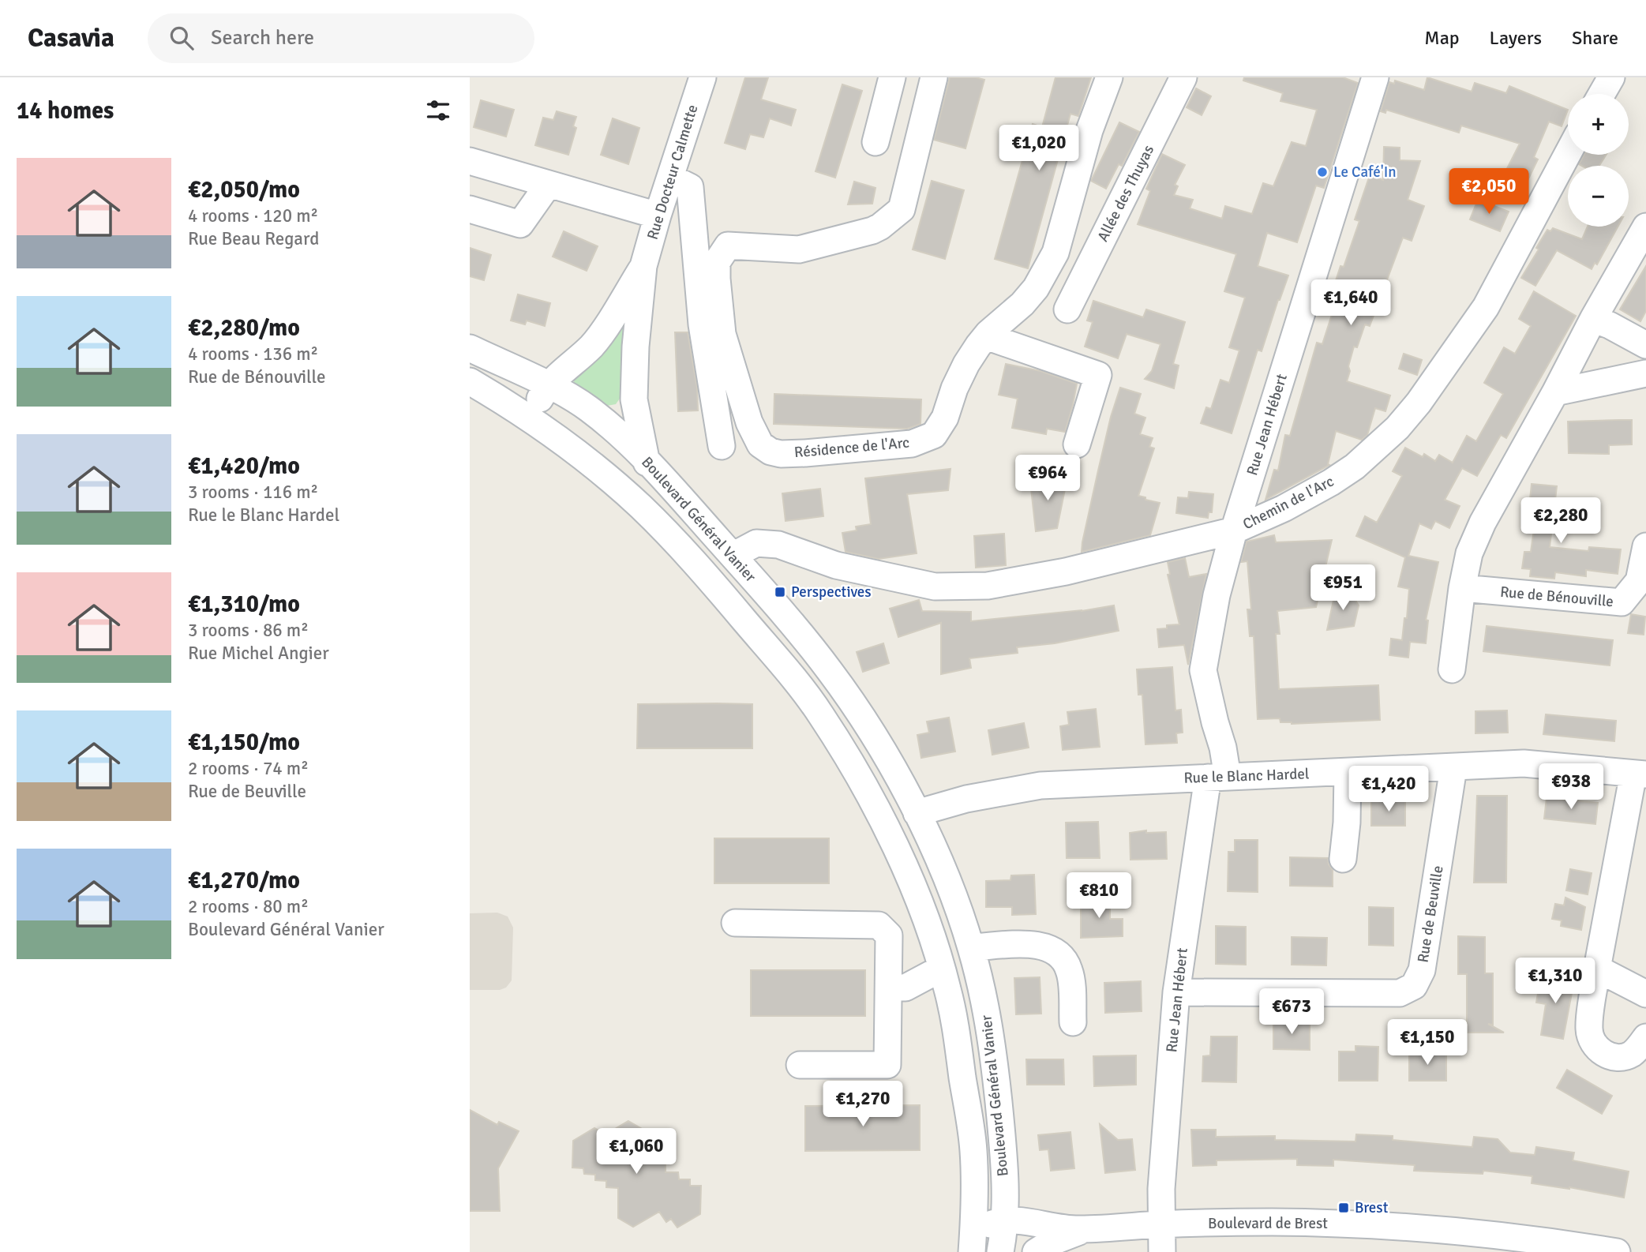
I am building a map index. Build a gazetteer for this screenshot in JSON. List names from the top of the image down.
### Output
{
  "streets": {
    "street": [
      "Rue Docteur Calmette",
      "Allée des Thuyas",
      "Rue Jean Hébert",
      "Résidence de l'Arc",
      "Chemin de l'Arc",
      "Boulevard Général Vanier",
      "Rue de Bénouville",
      "Rue le Blanc Hardel",
      "Rue de Beuville",
      "Boulevard de Brest"
    ]
  },
  "crossings": [
    ["Rue Docteur Calmette", "Boulevard Général Vanier"],
    ["Rue Jean Hébert", "Chemin de l'Arc"],
    ["Rue Jean Hébert", "Rue le Blanc Hardel"],
    ["Rue Jean Hébert", "Rue de Beuville"],
    ["Rue Jean Hébert", "Boulevard de Brest"],
    ["Chemin de l'Arc", "Boulevard Général Vanier"],
    ["Boulevard Général Vanier", "Rue le Blanc Hardel"],
    ["Rue le Blanc Hardel", "Rue de Beuville"]
  ],
  "places": {
    "other": ["Le Café'In"],
    "transit": ["Perspectives", "Brest"]
  },
  "page": {
    "header": "Casavia",
    "search": "Search here",
    "nav": ["Map", "Layers", "Share"],
    "heading": "14 homes",
    "map_buttons": ["+", "−"],
    "price": [
      "€1,020",
      "€2,050",
      "€1,640",
      "€964",
      "€2,280",
      "€951",
      "€938",
      "€1,420",
      "€810",
      "€1,310",
      "€673",
      "€1,150",
      "€1,270",
      "€1,060"
    ],
    "list": [
      {
        "name": "€2,050/mo",
        "note": "4 rooms · 120 m² · Rue Beau Regard"
      },
      {
        "name": "€2,280/mo",
        "note": "4 rooms · 136 m² · Rue de Bénouville"
      },
      {
        "name": "€1,420/mo",
        "note": "3 rooms · 116 m² · Rue le Blanc Hardel"
      },
      {
        "name": "€1,310/mo",
        "note": "3 rooms · 86 m² · Rue Michel Angier"
      },
      {
        "name": "€1,150/mo",
        "note": "2 rooms · 74 m² · Rue de Beuville"
      },
      {
        "name": "€1,270/mo",
        "note": "2 rooms · 80 m² · Boulevard Général Vanier"
      }
    ]
  }
}
